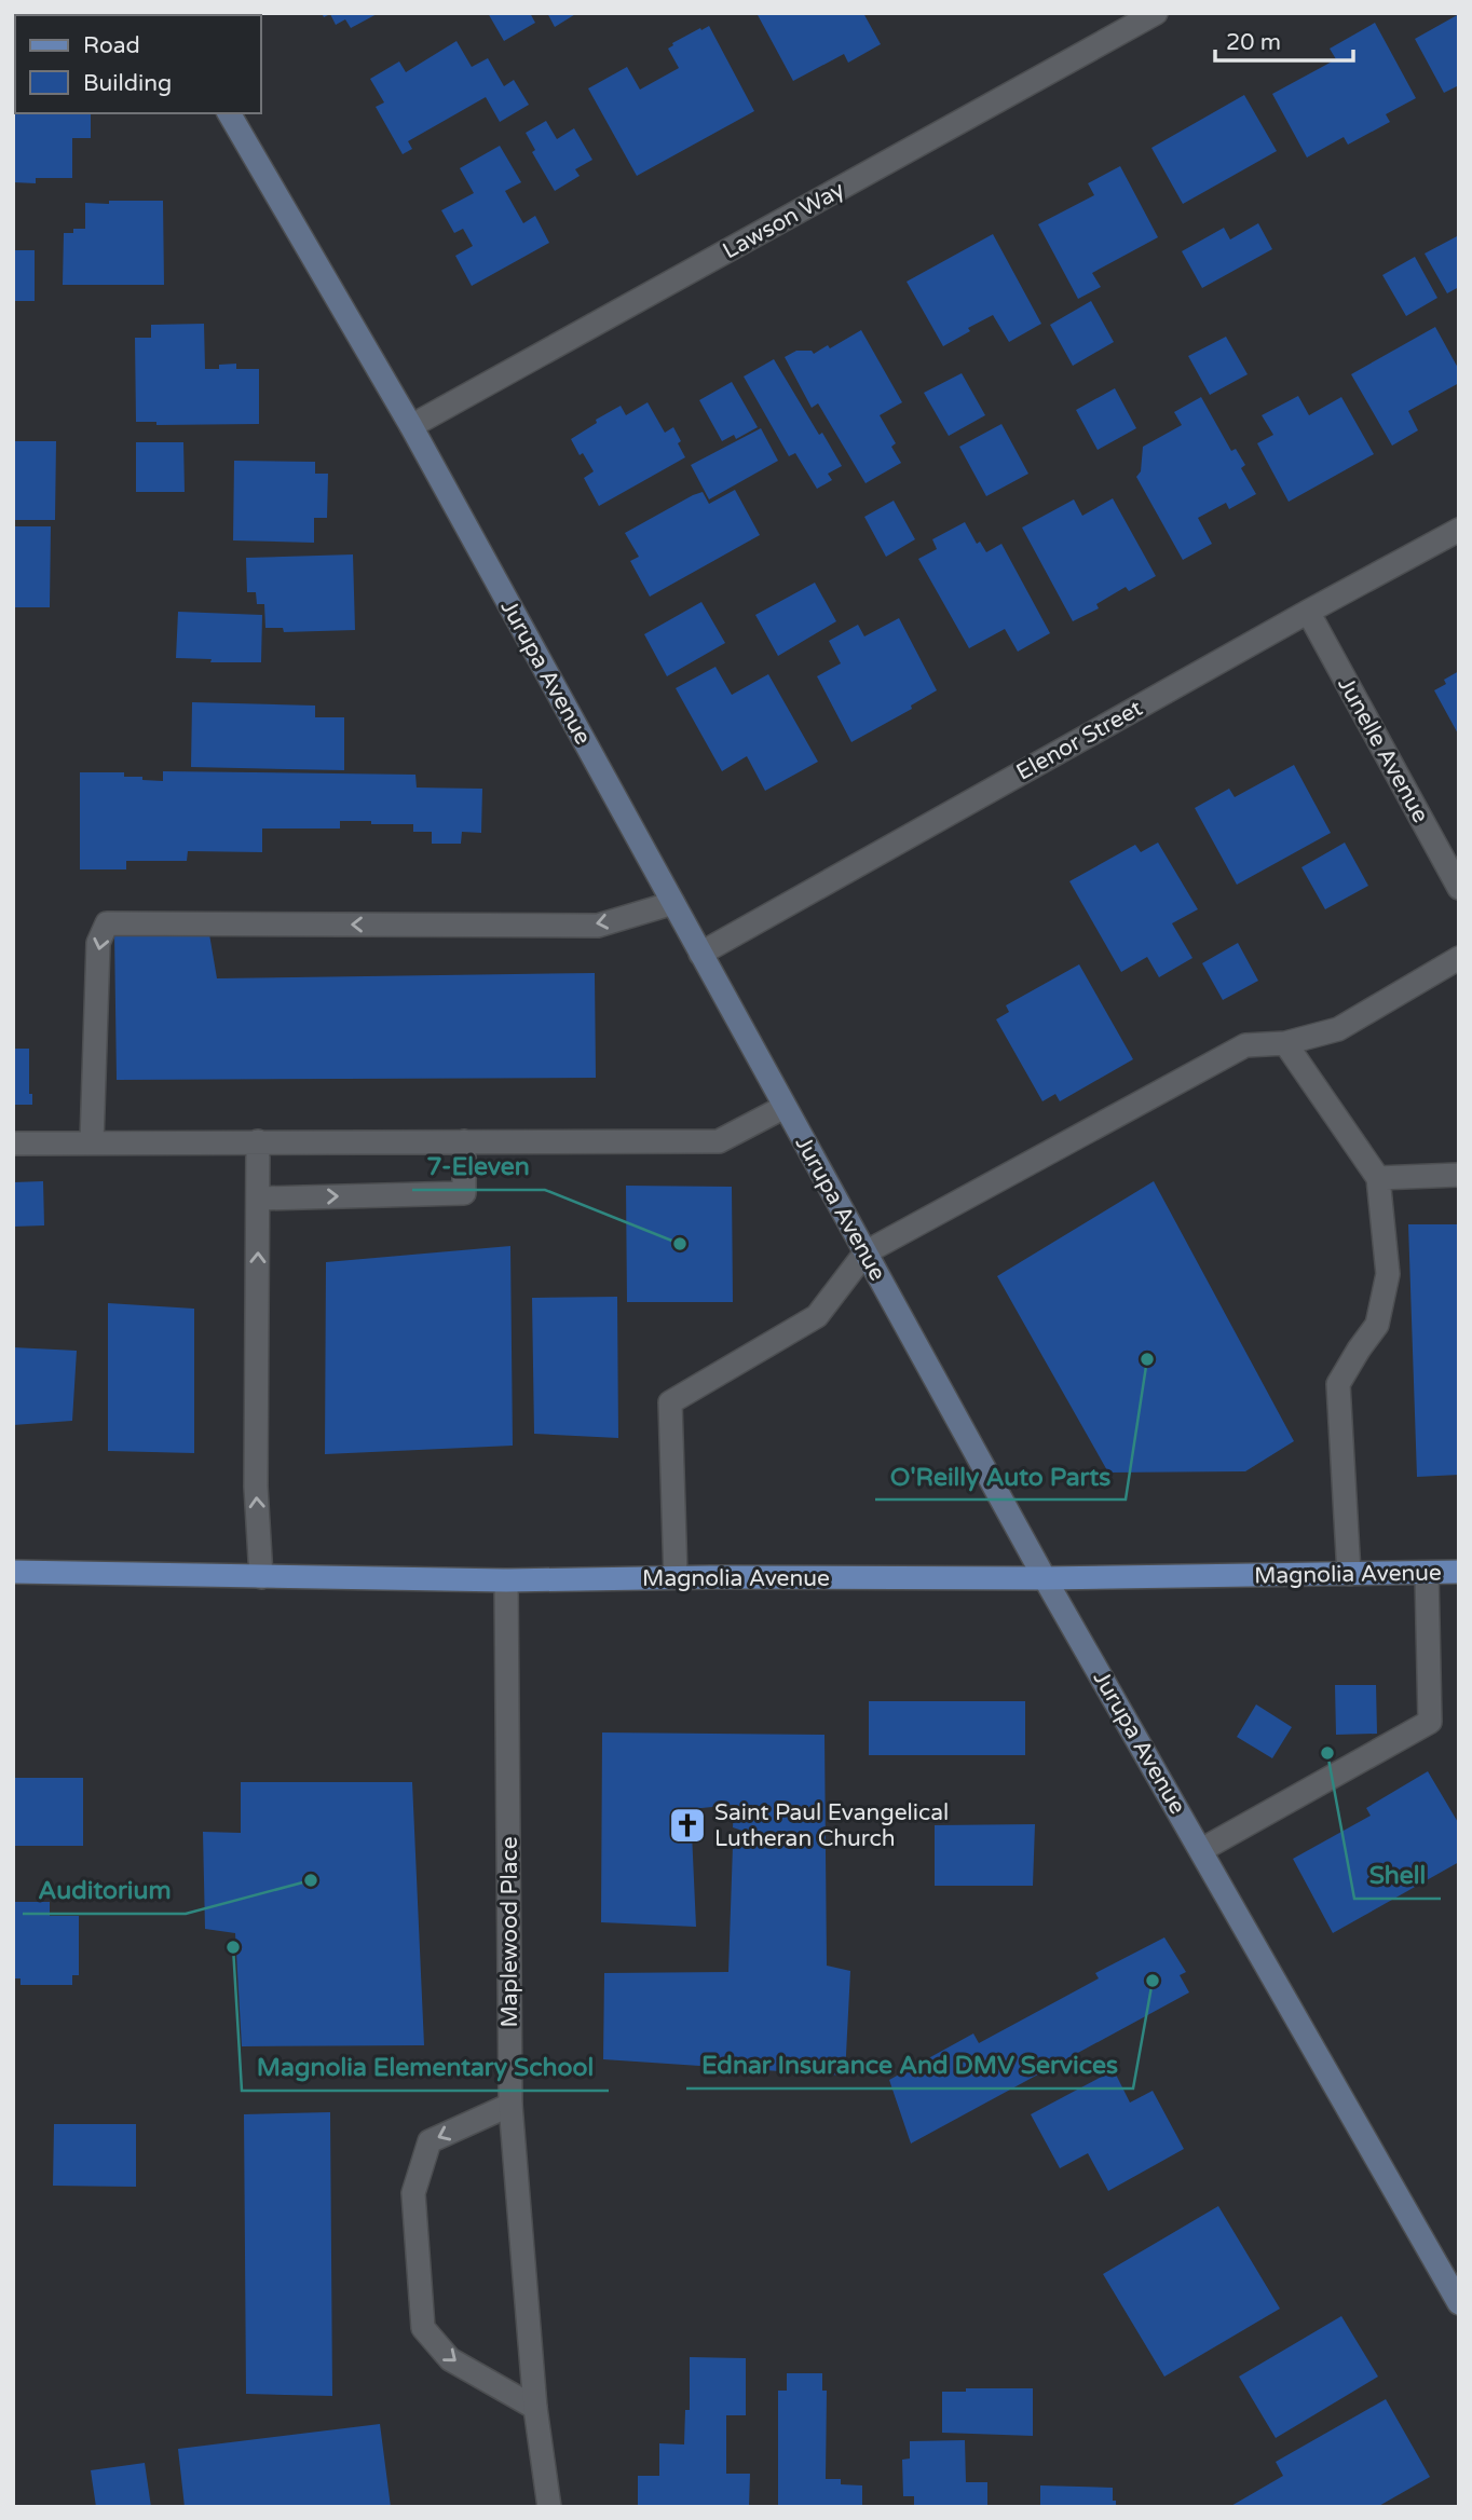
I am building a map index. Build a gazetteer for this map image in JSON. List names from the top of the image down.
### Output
{
  "streets": {
    "main road": ["Jurupa Avenue", "Magnolia Avenue"],
    "street": [
      "Lawson Way",
      "Elenor Street",
      "Junelle Avenue",
      "Maplewood Place"
    ]
  },
  "crossings": [
    ["Lawson Way", "Jurupa Avenue"],
    ["Jurupa Avenue", "Elenor Street"],
    ["Jurupa Avenue", "Magnolia Avenue"],
    ["Elenor Street", "Junelle Avenue"],
    ["Magnolia Avenue", "Maplewood Place"]
  ],
  "places": {
    "other": [
      "7-Eleven",
      "O'Reilly Auto Parts",
      "Shell",
      "Auditorium",
      "Magnolia Elementary School",
      "Ednar Insurance And DMV Services"
    ],
    "church": ["Saint Paul Evangelical Lutheran Church"]
  },
  "legend": ["Road", "Building"],
  "scale_bar": "20 m"
}
